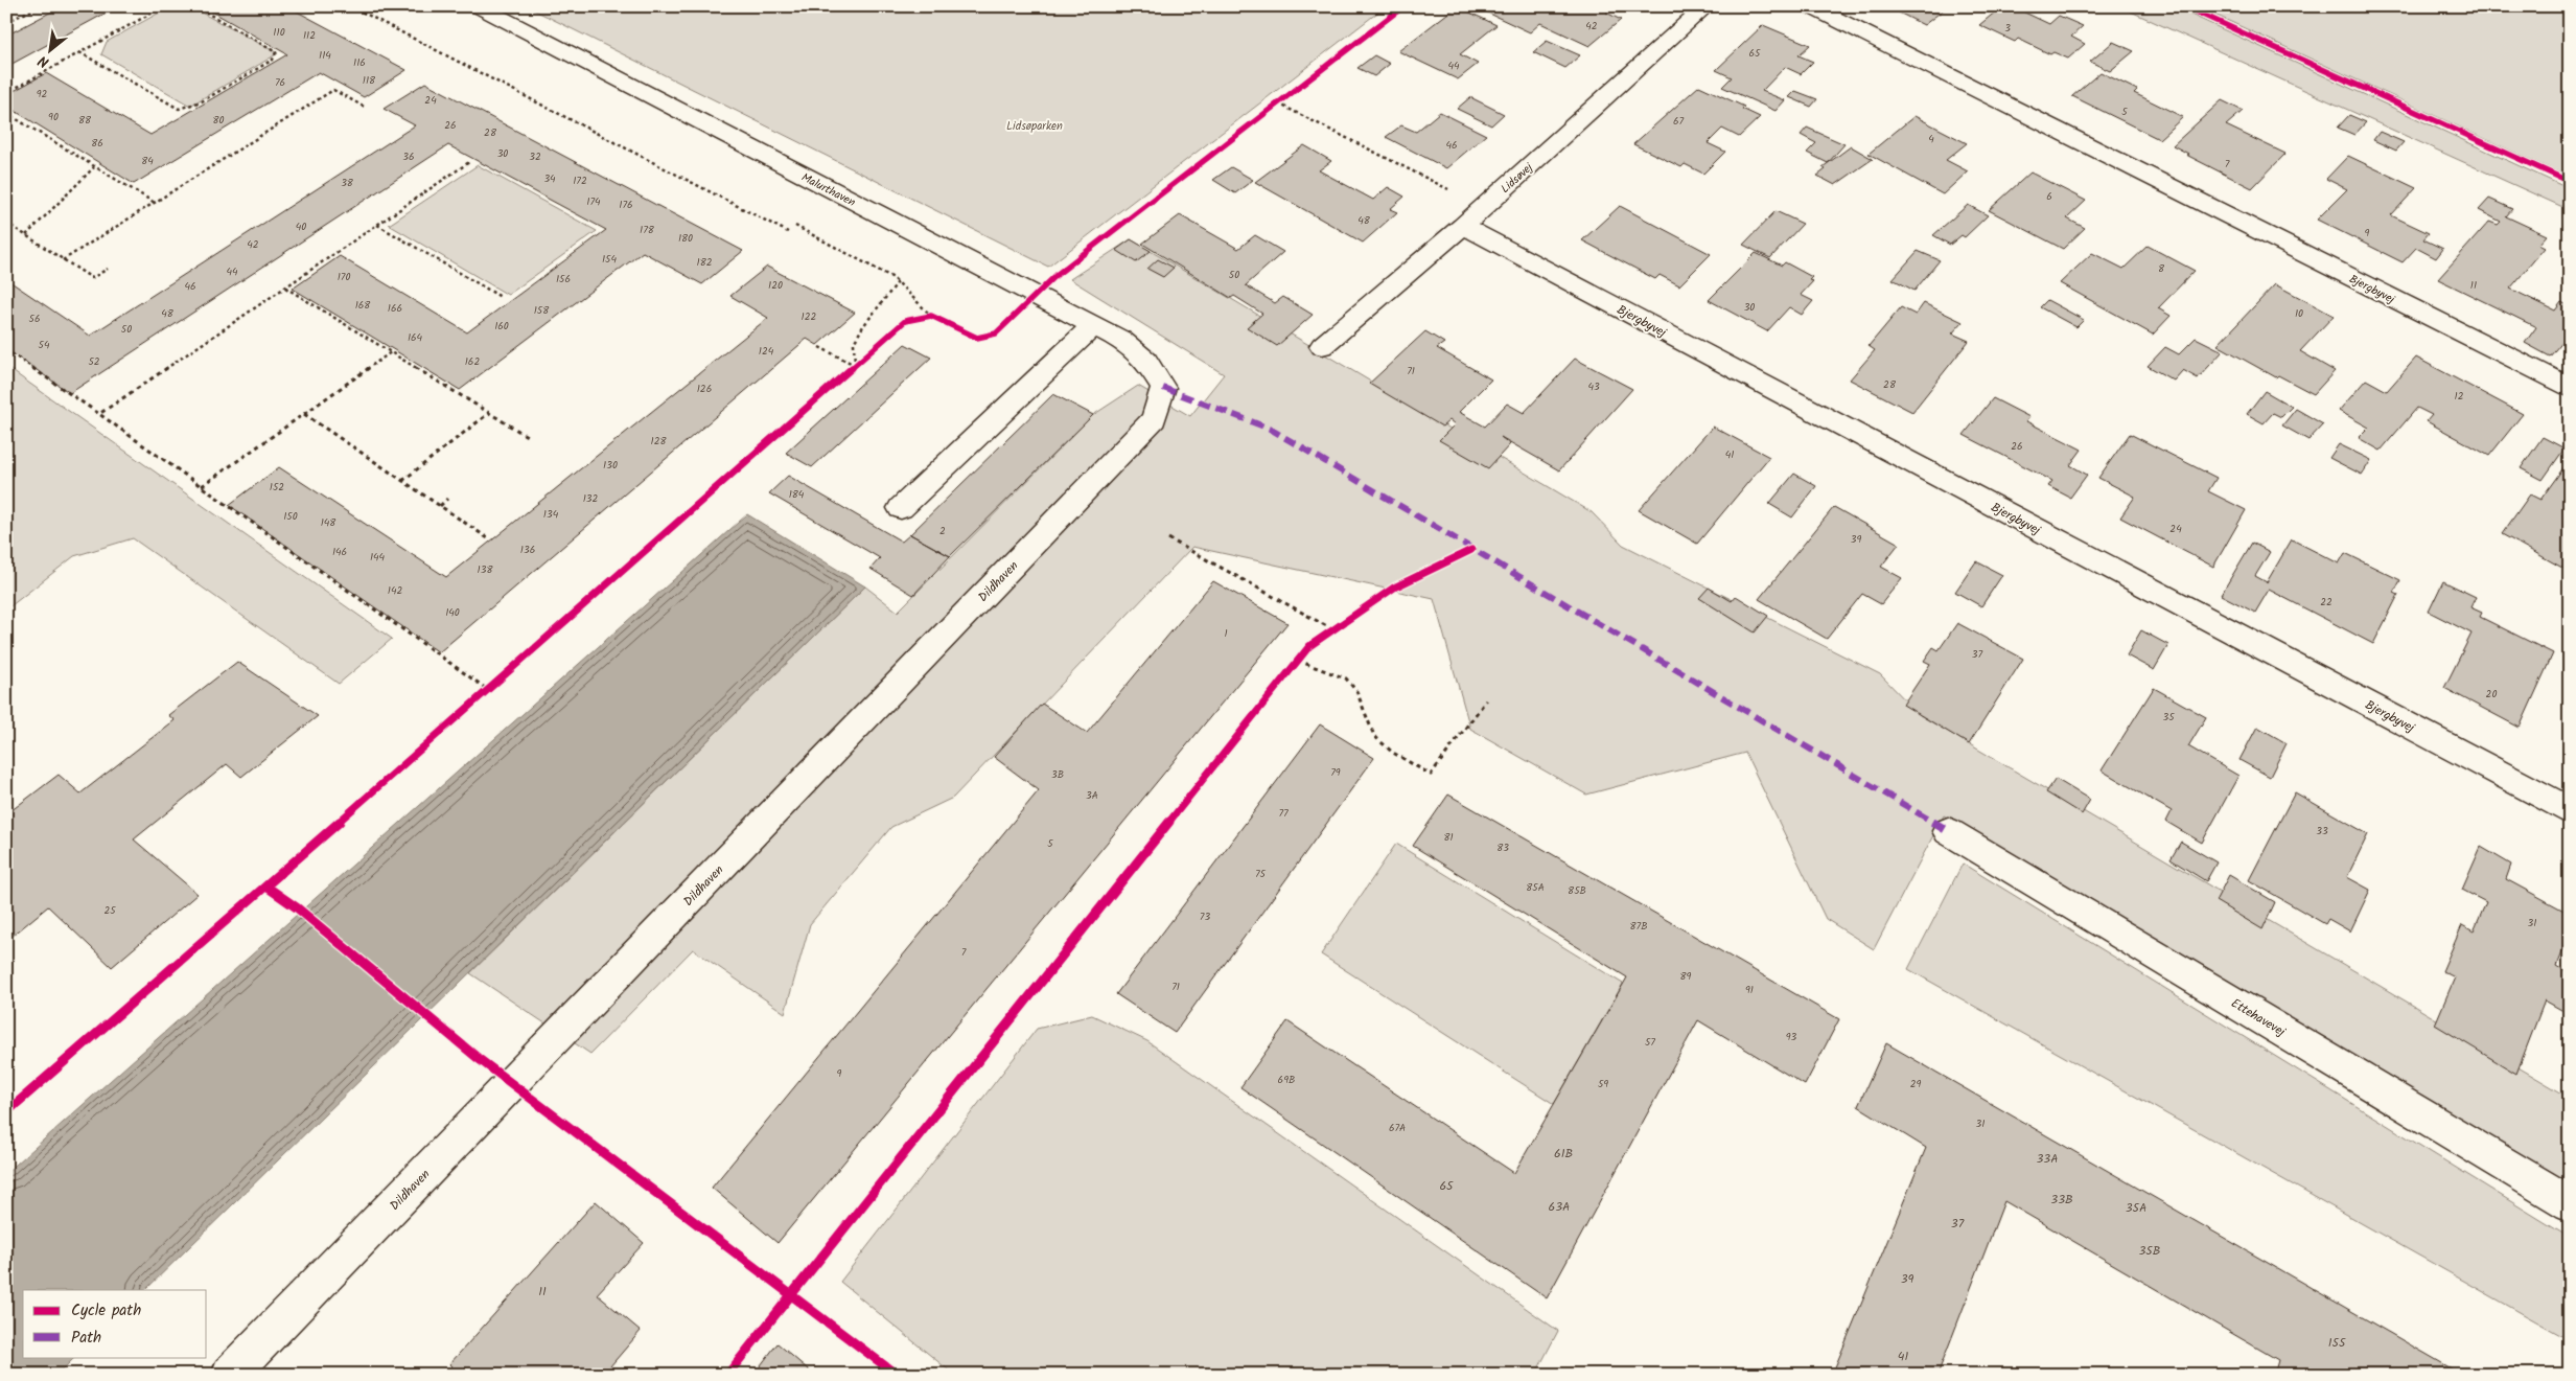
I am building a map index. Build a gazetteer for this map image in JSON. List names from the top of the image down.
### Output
{
  "streets": {
    "street": [
      "Lidsøvej",
      "Malurthaven",
      "Bjergbyvej",
      "Dildhaven",
      "Ettehavevej"
    ]
  },
  "crossings": [
    ["Lidsøvej", "Bjergbyvej"],
    ["Malurthaven", "Dildhaven"]
  ],
  "parks": ["Lidsøparken"],
  "house_numbers": [
    "42",
    "3",
    "110",
    "112",
    "65",
    "114",
    "116",
    "44",
    "118",
    "76",
    "92",
    "24",
    "5",
    "90",
    "88",
    "80",
    "67",
    "26",
    "28",
    "4",
    "86",
    "46",
    "30",
    "36",
    "32",
    "84",
    "7",
    "34",
    "172",
    "38",
    "6",
    "174",
    "176",
    "48",
    "40",
    "178",
    "9",
    "180",
    "42",
    "154",
    "182",
    "8",
    "44",
    "50",
    "170",
    "156",
    "120",
    "11",
    "46",
    "168",
    "30",
    "166",
    "158",
    "48",
    "10",
    "122",
    "56",
    "160",
    "50",
    "164",
    "54",
    "124",
    "52",
    "162",
    "71",
    "28",
    "43",
    "126",
    "12",
    "128",
    "26",
    "41",
    "130",
    "152",
    "184",
    "132",
    "134",
    "150",
    "148",
    "24",
    "2",
    "39",
    "136",
    "146",
    "144",
    "138",
    "142",
    "22",
    "140",
    "1",
    "37",
    "20",
    "35",
    "79",
    "3B",
    "3A",
    "77",
    "33",
    "81",
    "5",
    "83",
    "75",
    "85A",
    "85B",
    "25",
    "73",
    "31",
    "87B",
    "7",
    "89",
    "71",
    "91",
    "93",
    "57",
    "9",
    "69B",
    "59",
    "29",
    "31",
    "67A",
    "61B",
    "33A",
    "65",
    "33B",
    "63A",
    "35A",
    "37",
    "35B",
    "39",
    "11",
    "155",
    "41"
  ],
  "legend": ["Cycle path", "Path"],
  "north": "bottom left"
}
